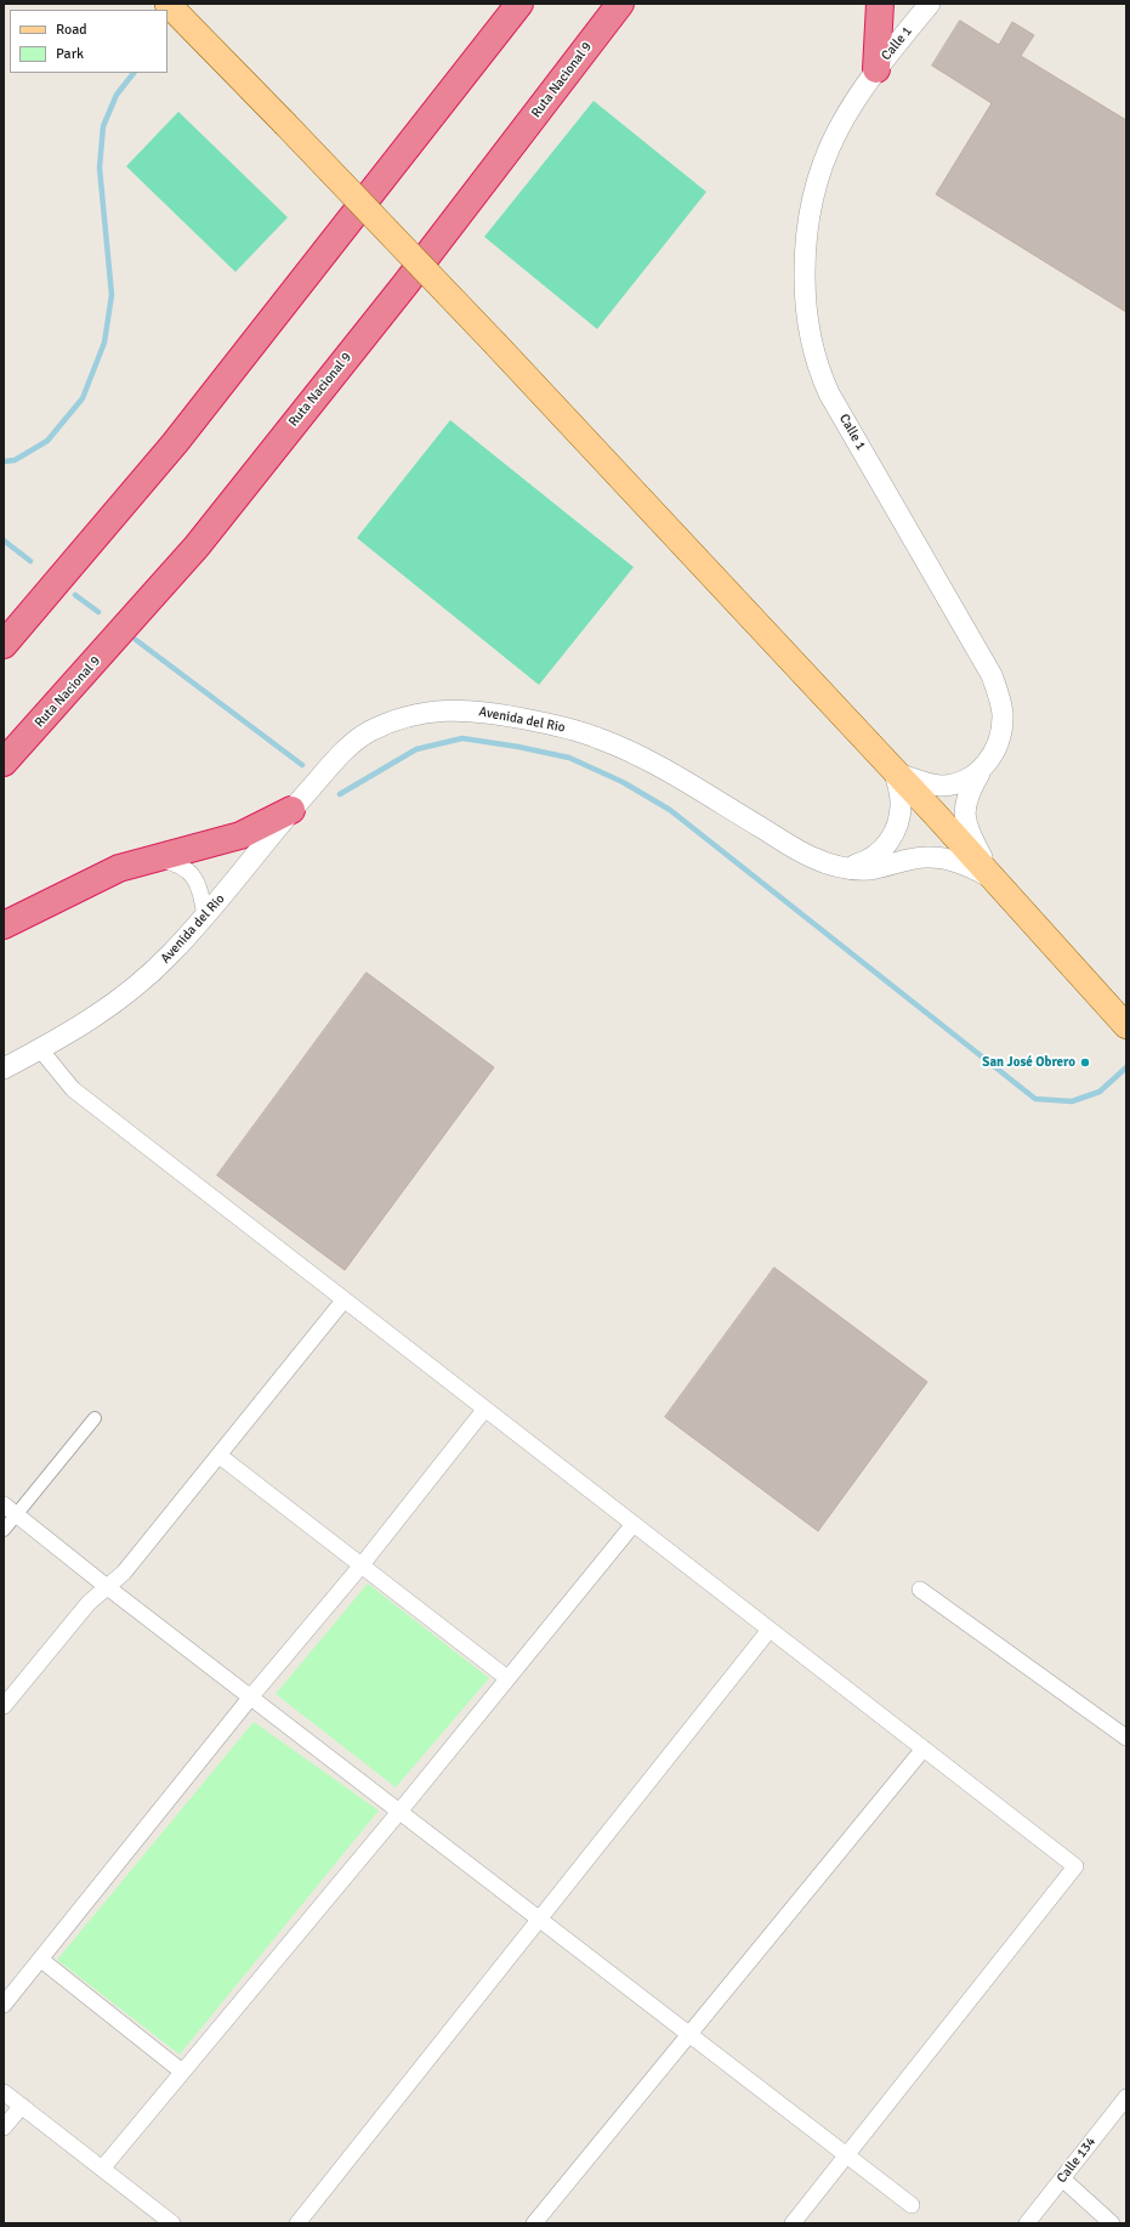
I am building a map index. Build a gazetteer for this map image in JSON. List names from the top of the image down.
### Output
{
  "streets": {
    "highway": ["Ruta Nacional 9"],
    "street": ["Calle 1", "Avenida del Rio", "Calle 134"]
  },
  "crossings": [
    ["Calle 1", "Avenida del Rio"]
  ],
  "places": ["San José Obrero"],
  "legend": ["Road", "Park"]
}
